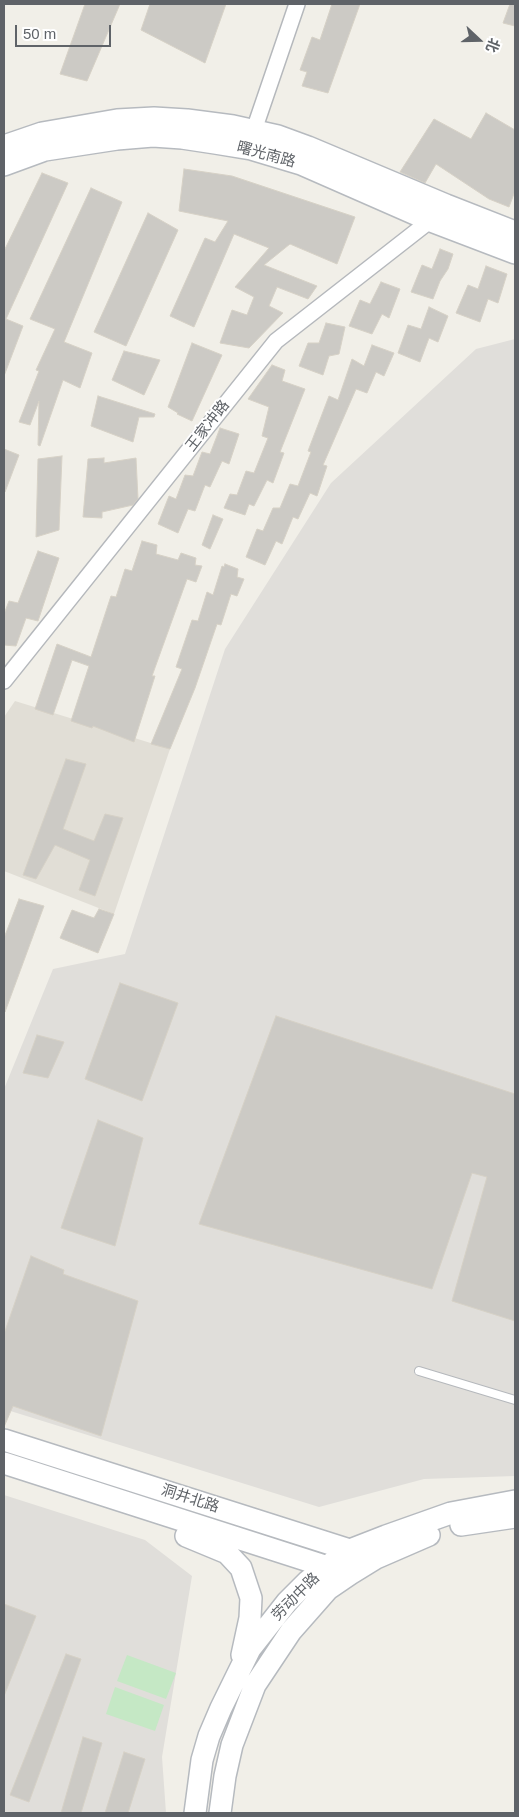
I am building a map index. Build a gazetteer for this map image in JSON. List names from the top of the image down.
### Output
{
  "streets": {
    "main road": ["曙光南路", "洞井北路", "劳动中路"],
    "street": ["王家冲路"]
  },
  "crossings": [
    ["曙光南路", "王家冲路"],
    ["洞井北路", "劳动中路"]
  ],
  "scale_bar": "50 m",
  "north": "right"
}
